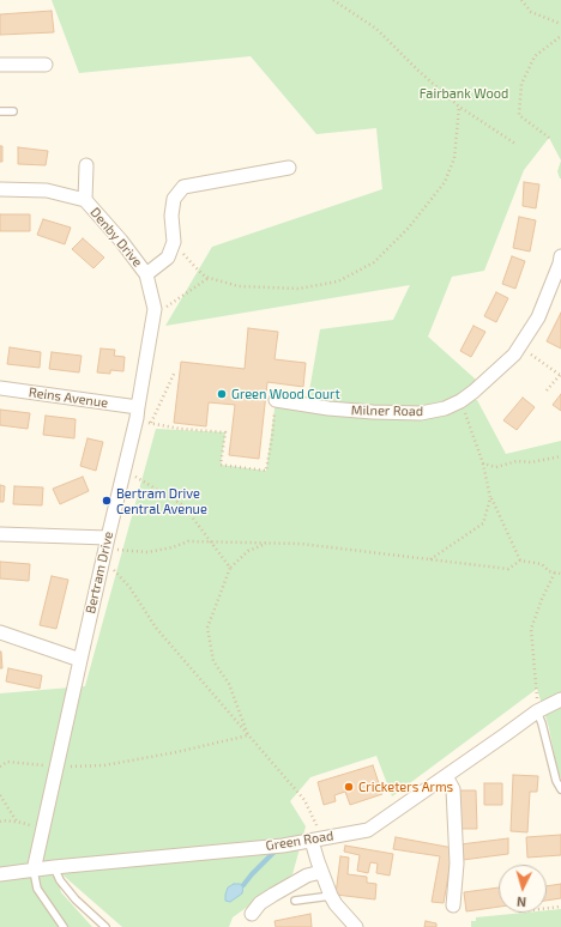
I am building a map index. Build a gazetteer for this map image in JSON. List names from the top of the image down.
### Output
{
  "streets": {
    "street": [
      "Denby Drive",
      "Reins Avenue",
      "Milner Road",
      "Bertram Drive",
      "Green Road"
    ]
  },
  "crossings": [
    ["Denby Drive", "Bertram Drive"],
    ["Reins Avenue", "Bertram Drive"],
    ["Bertram Drive", "Green Road"]
  ],
  "parks": ["Fairbank Wood"],
  "places": ["Green Wood Court", "Bertram Drive Central Avenue", "Cricketers Arms"],
  "north": "bottom"
}
